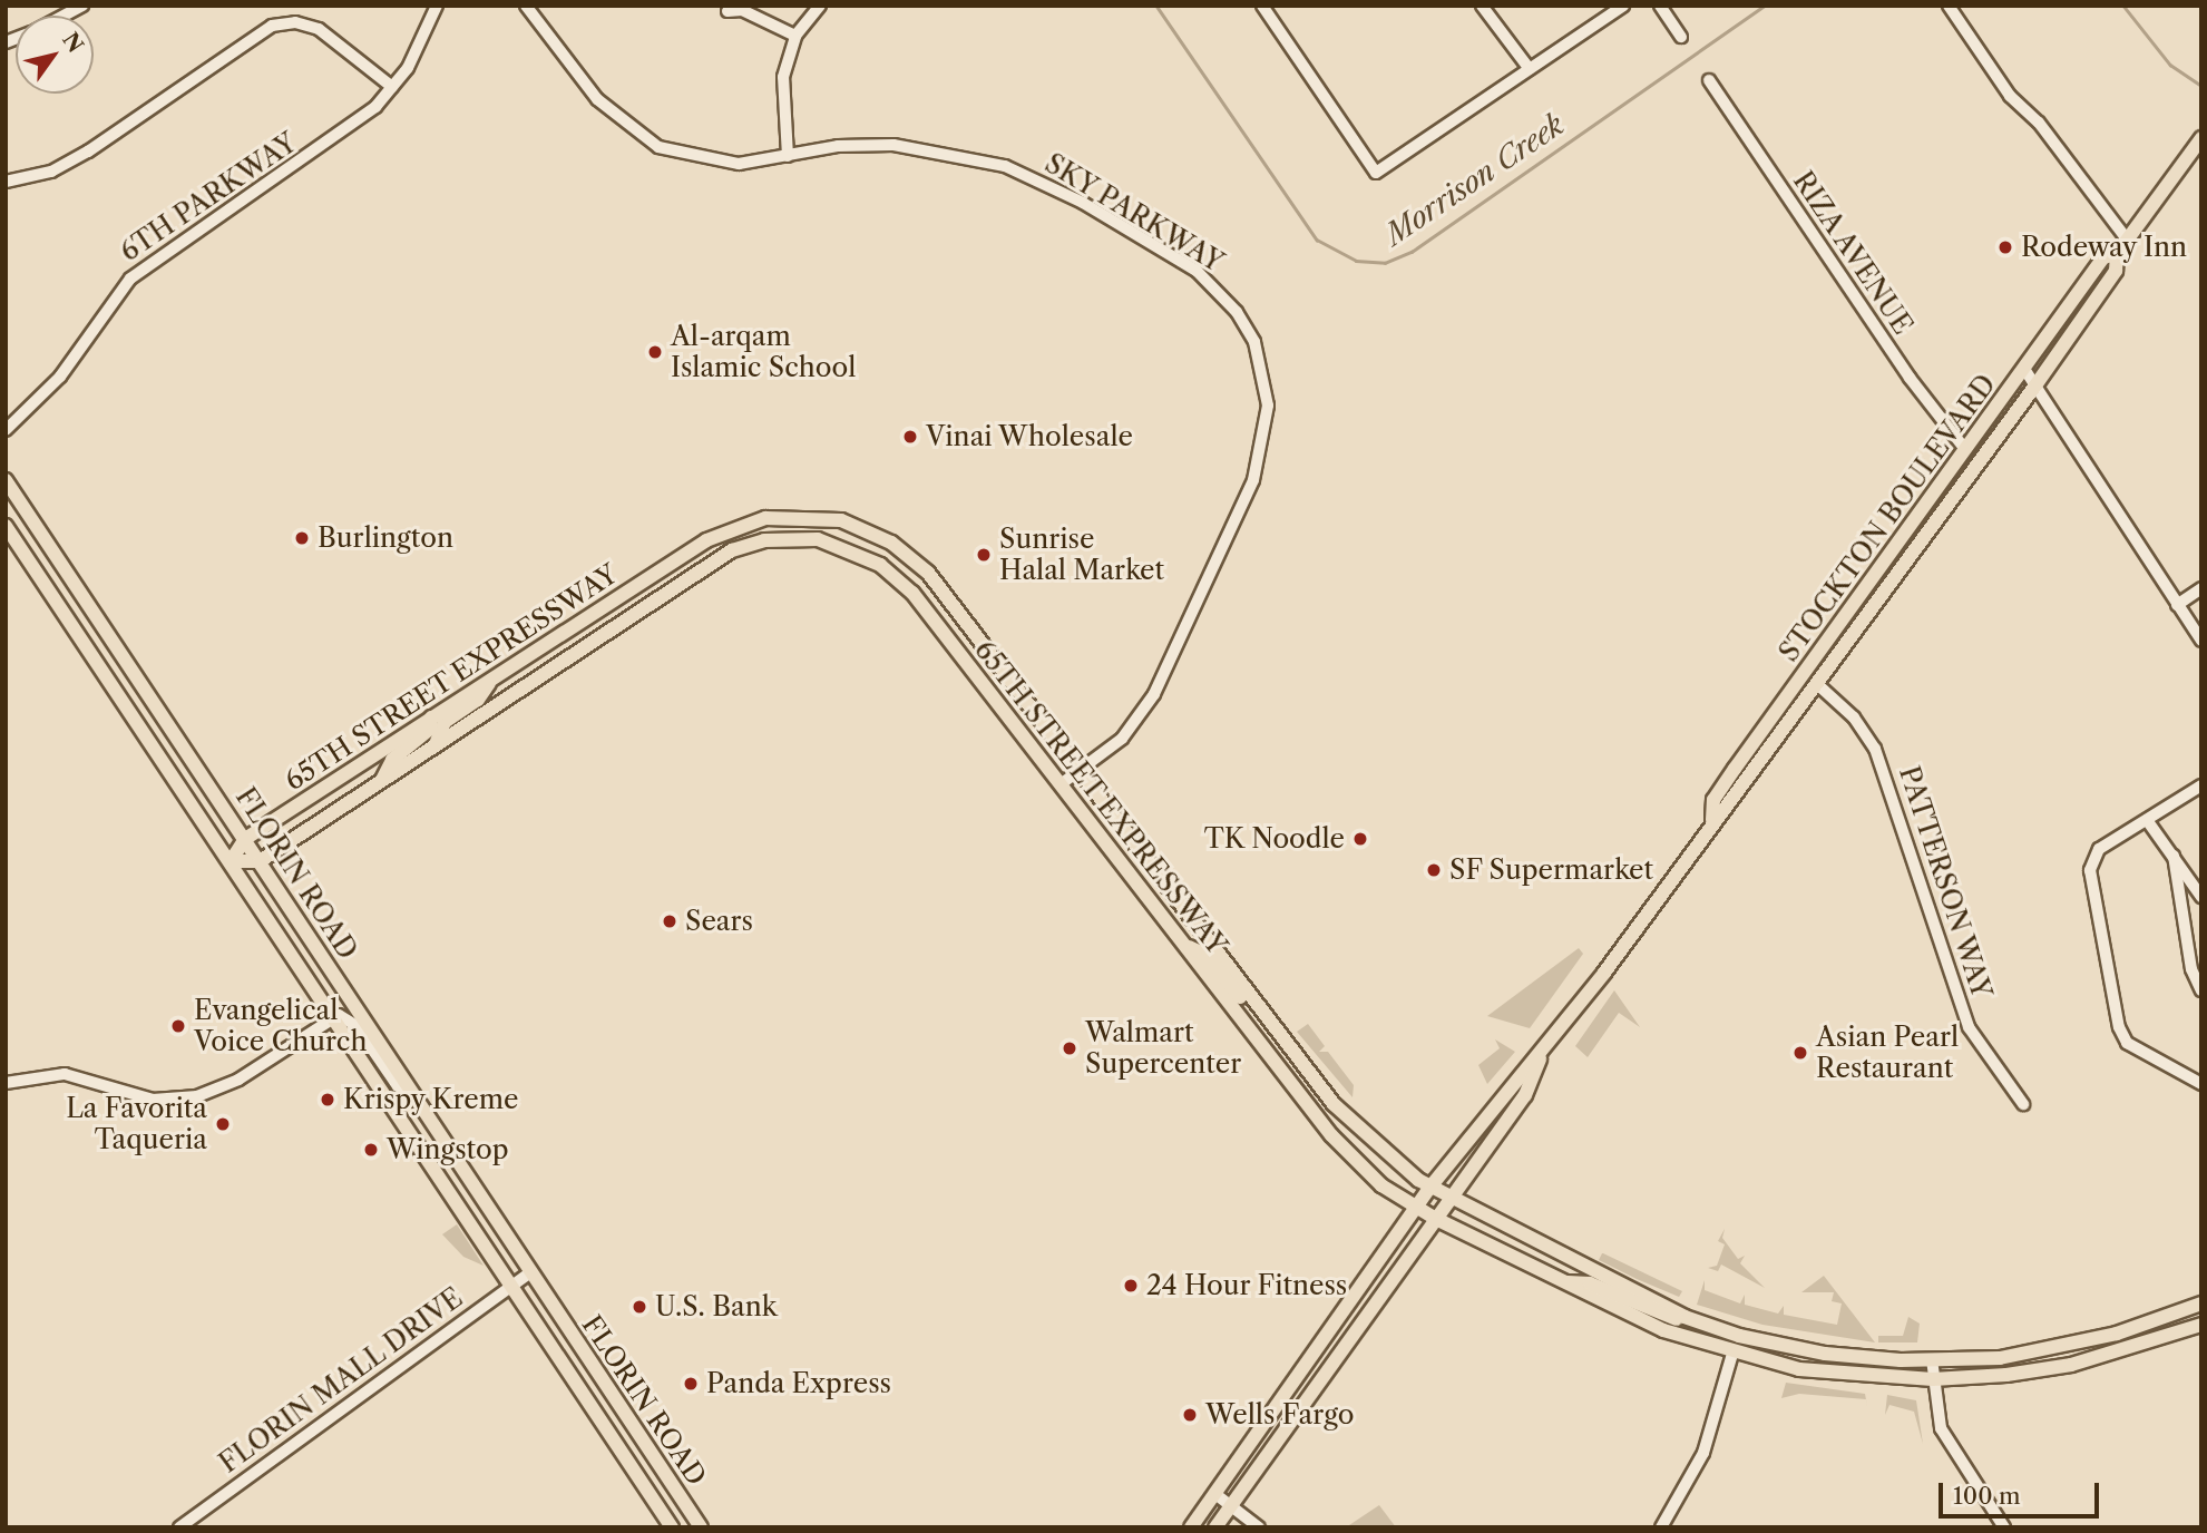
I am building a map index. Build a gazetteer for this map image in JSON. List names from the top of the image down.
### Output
{
  "streets": {
    "main road": ["STOCKTON BOULEVARD", "65TH STREET EXPRESSWAY", "FLORIN ROAD"],
    "street": [
      "6TH PARKWAY",
      "SKY PARKWAY",
      "RIZA AVENUE",
      "PATTERSON WAY",
      "FLORIN MALL DRIVE"
    ]
  },
  "crossings": [
    ["SKY PARKWAY", "65TH STREET EXPRESSWAY"],
    ["RIZA AVENUE", "STOCKTON BOULEVARD"],
    ["STOCKTON BOULEVARD", "65TH STREET EXPRESSWAY"],
    ["STOCKTON BOULEVARD", "PATTERSON WAY"],
    ["65TH STREET EXPRESSWAY", "FLORIN ROAD"],
    ["FLORIN ROAD", "FLORIN MALL DRIVE"]
  ],
  "water": ["Morrison Creek"],
  "places": [
    "Rodeway Inn",
    "Al-arqam Islamic School",
    "Vinai Wholesale",
    "Burlington",
    "Sunrise Halal Market",
    "TK Noodle",
    "SF Supermarket",
    "Sears",
    "Evangelical Voice Church",
    "Walmart Supercenter",
    "Asian Pearl Restaurant",
    "Krispy Kreme",
    "La Favorita Taqueria",
    "Wingstop",
    "24 Hour Fitness",
    "U.S. Bank",
    "Panda Express",
    "Wells Fargo"
  ],
  "scale_bar": "100 m",
  "north": "top right"
}
